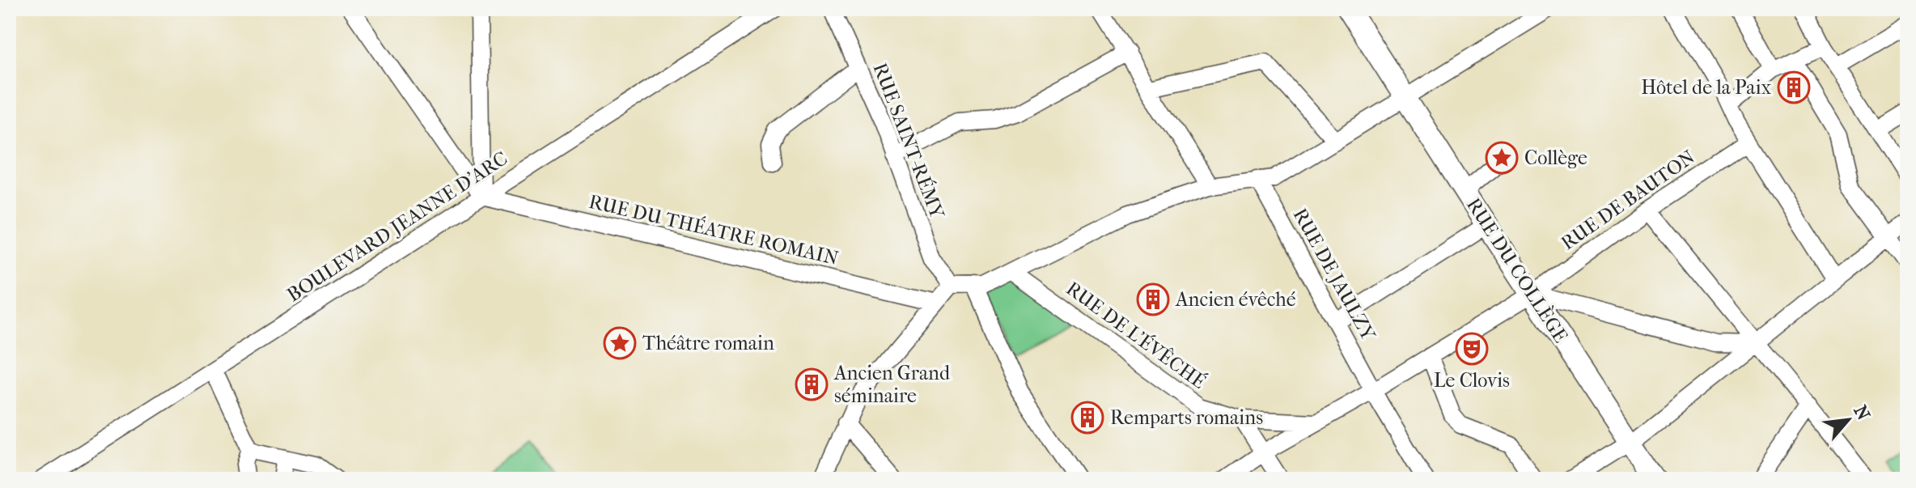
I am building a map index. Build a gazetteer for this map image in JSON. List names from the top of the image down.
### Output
{
  "streets": {
    "main road": ["RUE DU COLLÈGE"],
    "street": [
      "RUE SAINT-RÉMY",
      "RUE DE BAUTON",
      "BOULEVARD JEANNE D'ARC",
      "RUE DU THÉATRE ROMAIN",
      "RUE DE JAULZY",
      "RUE DE L'ÉVÊCHÉ"
    ]
  },
  "crossings": [
    ["RUE DE BAUTON", "RUE DU COLLÈGE"],
    ["RUE DE BAUTON", "RUE DE JAULZY"],
    ["RUE DE BAUTON", "RUE DE L'ÉVÊCHÉ"],
    ["BOULEVARD JEANNE D'ARC", "RUE DU THÉATRE ROMAIN"]
  ],
  "places": {
    "building": [
      "Hôtel de la Paix",
      "Ancien évêché",
      "Ancien Grand séminaire",
      "Remparts romains"
    ],
    "place": ["Collège", "Théâtre romain"],
    "theatre": ["Le Clovis"]
  },
  "north": "top right"
}
